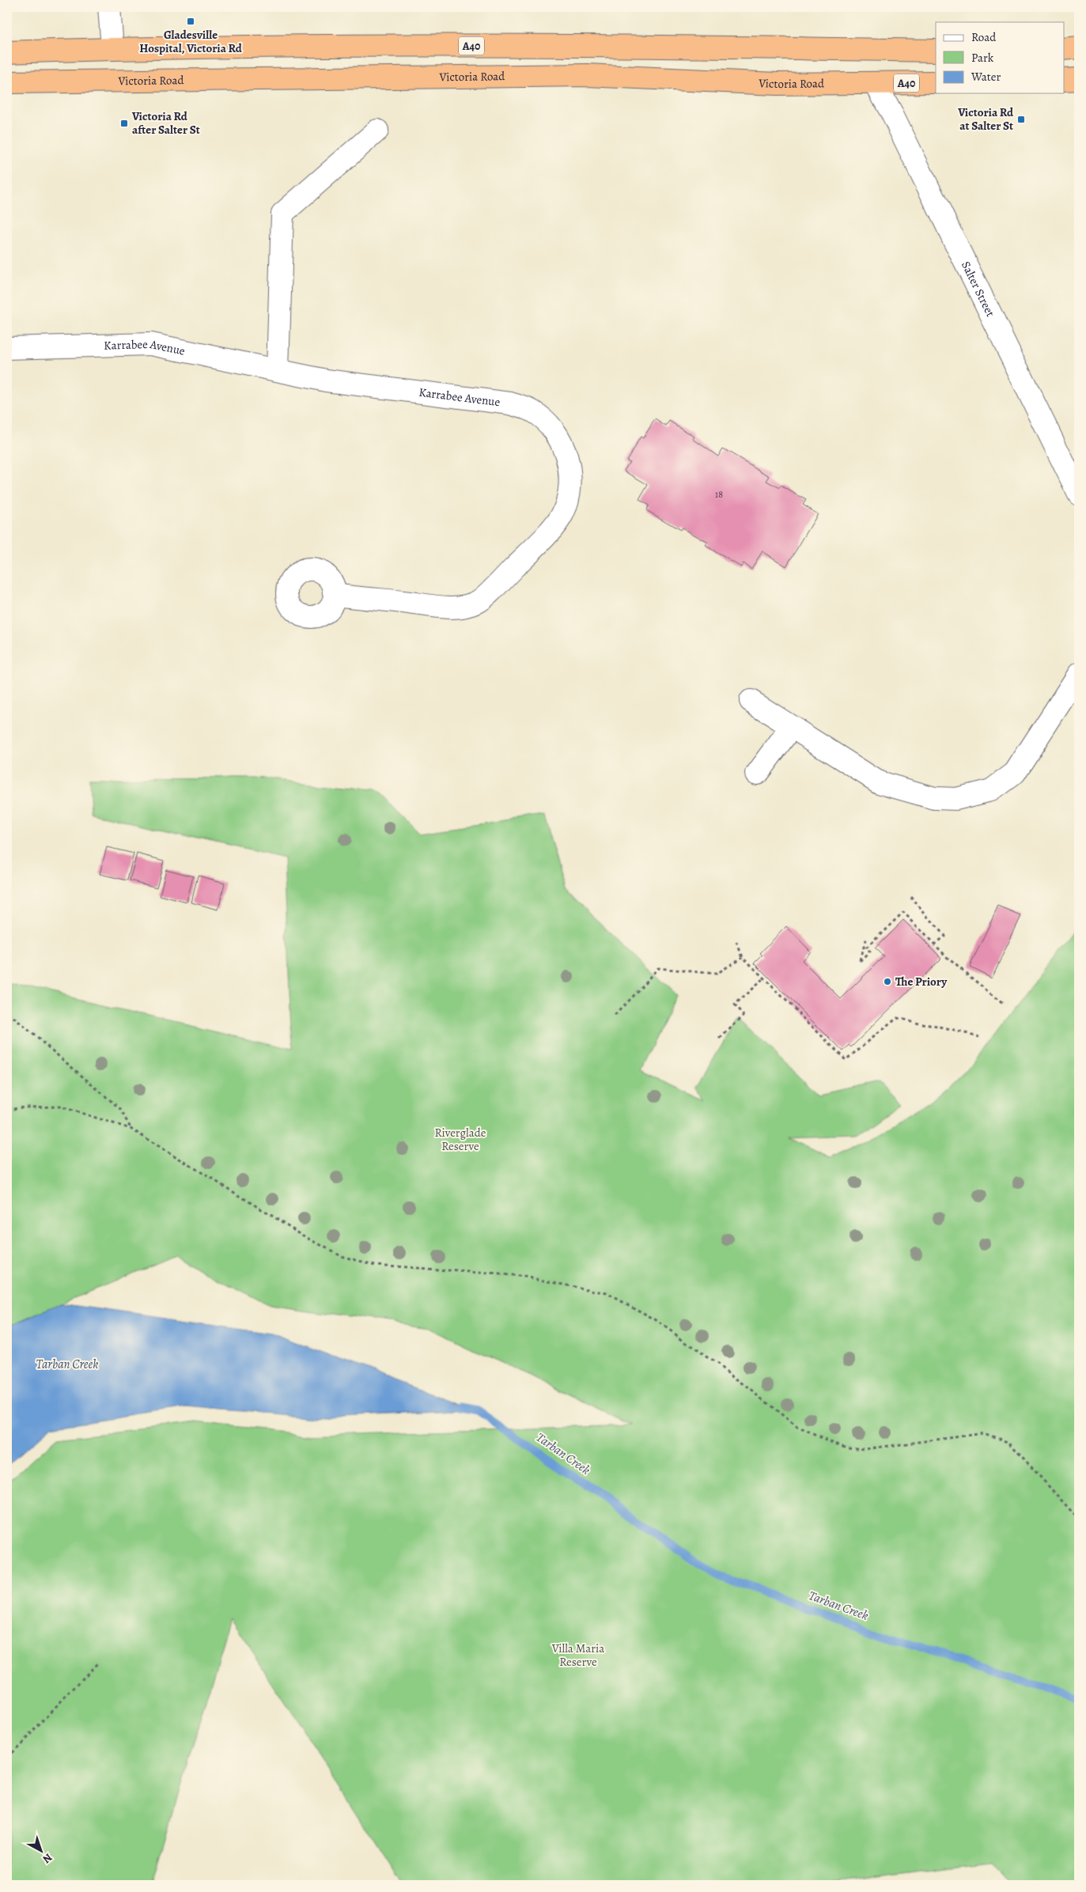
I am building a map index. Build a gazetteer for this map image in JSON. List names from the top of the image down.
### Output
{
  "streets": {
    "highway": ["A40", "Victoria Road"],
    "street": ["Salter Street", "Karrabee Avenue"]
  },
  "crossings": [
    ["Victoria Road", "Salter Street"]
  ],
  "water": ["Tarban Creek"],
  "parks": ["Riverglade Reserve", "Villa Maria Reserve"],
  "places": {
    "transit": ["Gladesville Hospital, Victoria Rd", "Victoria Rd at Salter St", "Victoria Rd after Salter St"],
    "other": ["The Priory"]
  },
  "house_numbers": ["18"],
  "legend": ["Road", "Park", "Water"],
  "north": "bottom right"
}
